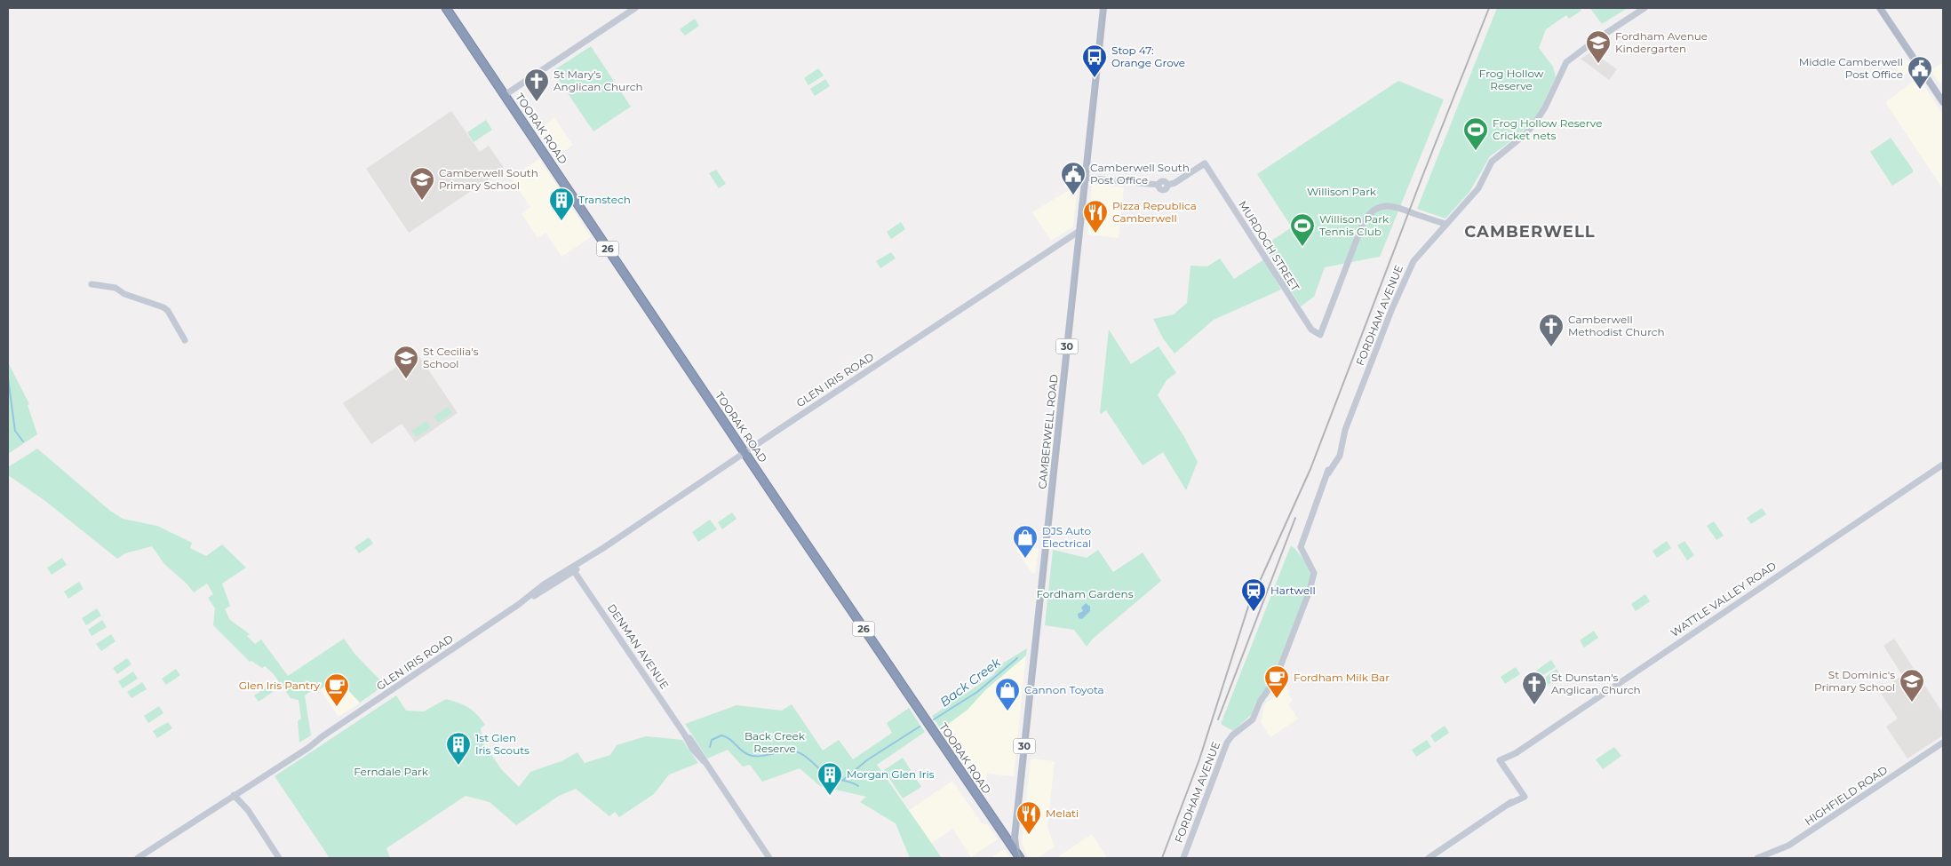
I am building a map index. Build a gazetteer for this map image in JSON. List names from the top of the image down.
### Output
{
  "streets": {
    "highway": ["TOORAK ROAD", "26"],
    "main road": ["30", "CAMBERWELL ROAD"],
    "street": [
      "MURDOCH STREET",
      "FORDHAM AVENUE",
      "GLEN IRIS ROAD",
      "WATTLE VALLEY ROAD",
      "DENMAN AVENUE",
      "HIGHFIELD ROAD"
    ]
  },
  "crossings": [
    ["TOORAK ROAD", "GLEN IRIS ROAD"],
    ["TOORAK ROAD", "CAMBERWELL ROAD"],
    ["MURDOCH STREET", "FORDHAM AVENUE"],
    ["MURDOCH STREET", "CAMBERWELL ROAD"],
    ["GLEN IRIS ROAD", "CAMBERWELL ROAD"],
    ["GLEN IRIS ROAD", "DENMAN AVENUE"]
  ],
  "districts": ["CAMBERWELL"],
  "water": ["Back Creek"],
  "parks": [
    "Frog Hollow Reserve",
    "Willison Park",
    "Fordham Gardens",
    "Back Creek Reserve",
    "Ferndale Park"
  ],
  "places": {
    "school or university": [
      "Fordham Avenue Kindergarten",
      "Camberwell South Primary School",
      "St Cecilia's School",
      "St Dominic's Primary School"
    ],
    "bus stop": ["Stop 47: Orange Grove"],
    "public building": ["Middle Camberwell Post Office", "Camberwell South Post Office"],
    "church": ["St Mary's Anglican Church", "Camberwell Methodist Church", "St Dunstan's Anglican Church"],
    "sports": ["Frog Hollow Reserve Cricket nets", "Willison Park Tennis Club"],
    "building": ["Transtech", "1st Glen Iris Scouts", "Morgan Glen Iris"],
    "restaurant": ["Pizza Republica Camberwell", "Melati"],
    "shop": ["DJS Auto Electrical", "Cannon Toyota"],
    "station": ["Hartwell"],
    "cafe": ["Fordham Milk Bar", "Glen Iris Pantry"]
  }
}
